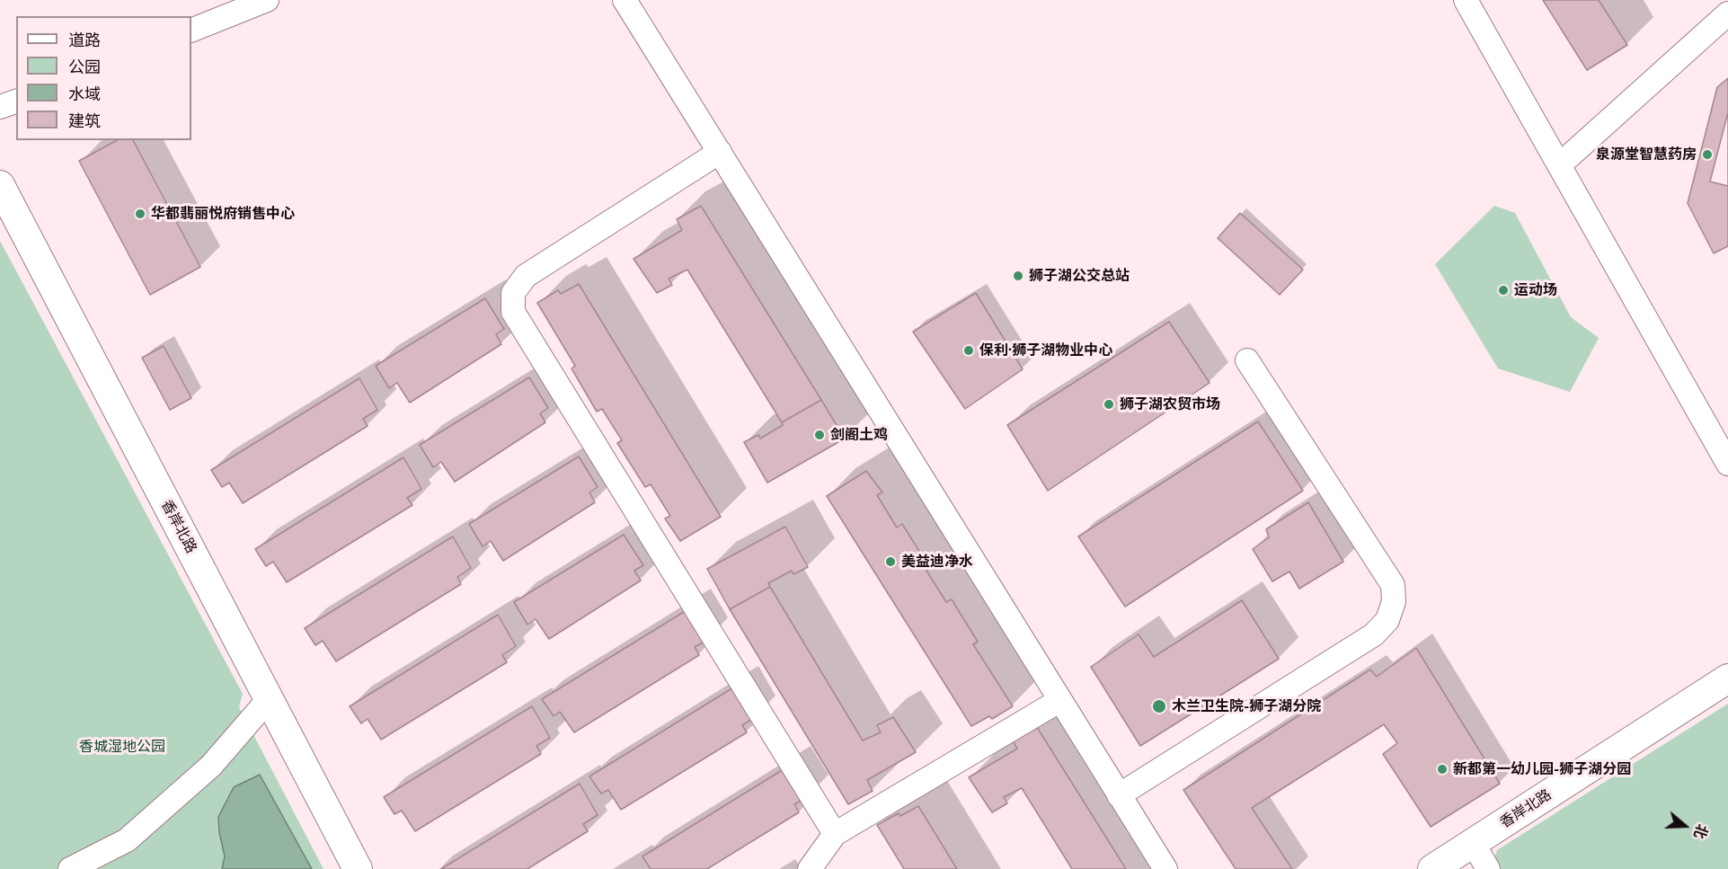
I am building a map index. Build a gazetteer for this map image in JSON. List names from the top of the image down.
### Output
{
  "streets": {
    "street": ["香岸北路"]
  },
  "parks": ["香城湿地公园"],
  "places": [
    "泉源堂智慧药房",
    "华都翡丽悦府销售中心",
    "狮子湖公交总站",
    "运动场",
    "保利·狮子湖物业中心",
    "狮子湖农贸市场",
    "剑阁土鸡",
    "美益迪净水",
    "木兰卫生院-狮子湖分院",
    "新都第一幼儿园-狮子湖分园"
  ],
  "legend": [
    "道路",
    "公园",
    "水域",
    "建筑"
  ],
  "north": "right"
}
